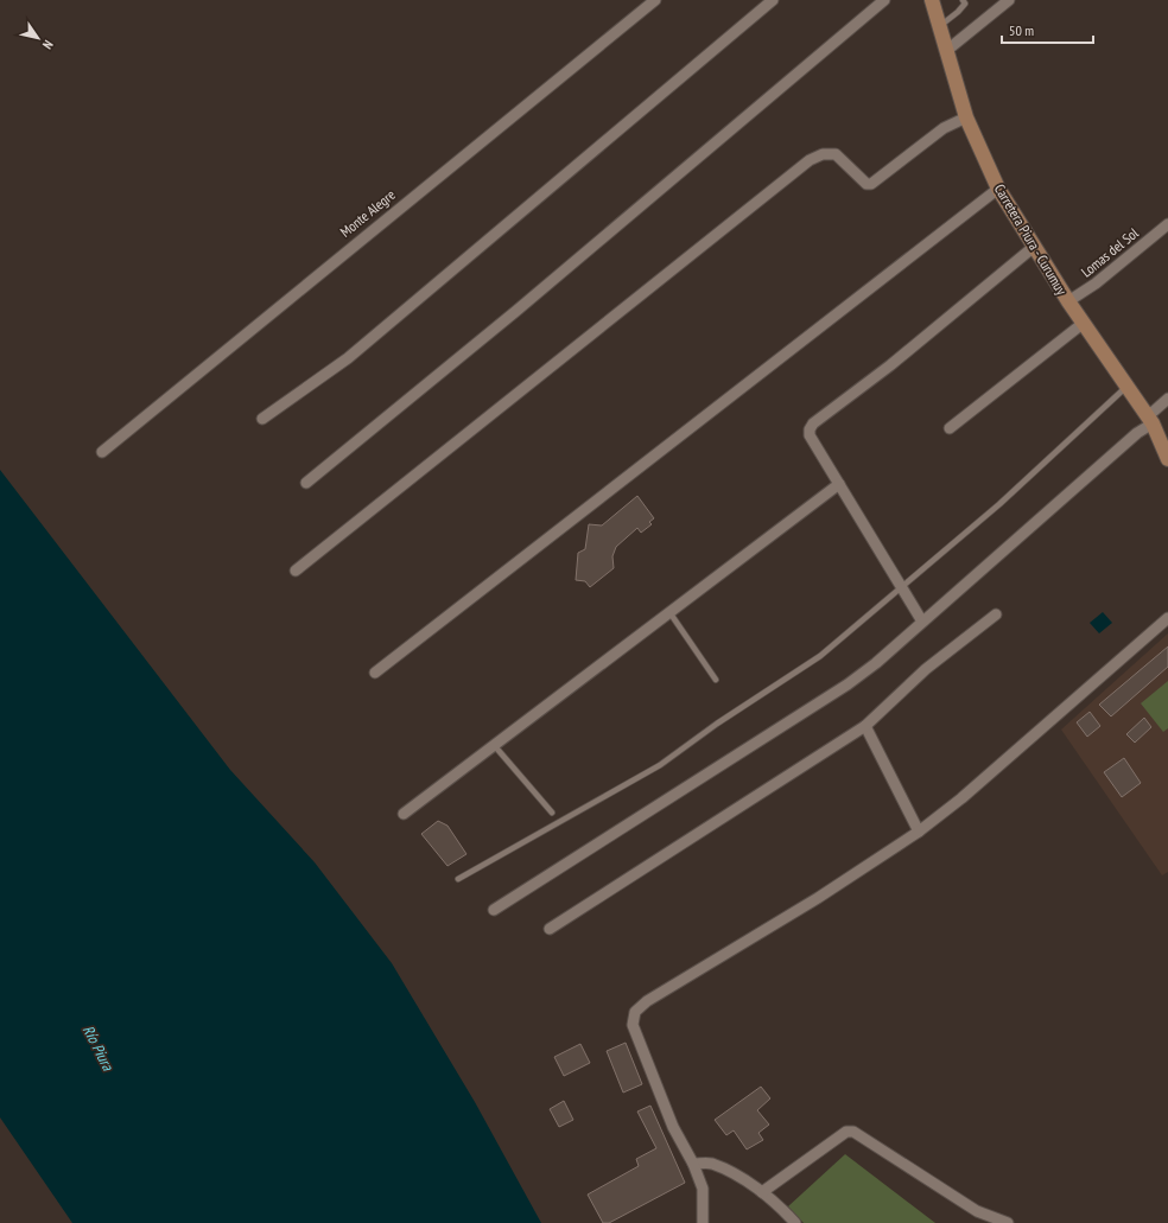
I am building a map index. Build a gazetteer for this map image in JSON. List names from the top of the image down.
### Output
{
  "streets": {
    "main road": ["Carretera Piura - Curumuy"],
    "street": ["Monte Alegre", "Lomas del Sol"]
  },
  "crossings": [
    ["Carretera Piura - Curumuy", "Lomas del Sol"]
  ],
  "water": ["Río Piura"],
  "scale_bar": "50 m",
  "north": "bottom right"
}
